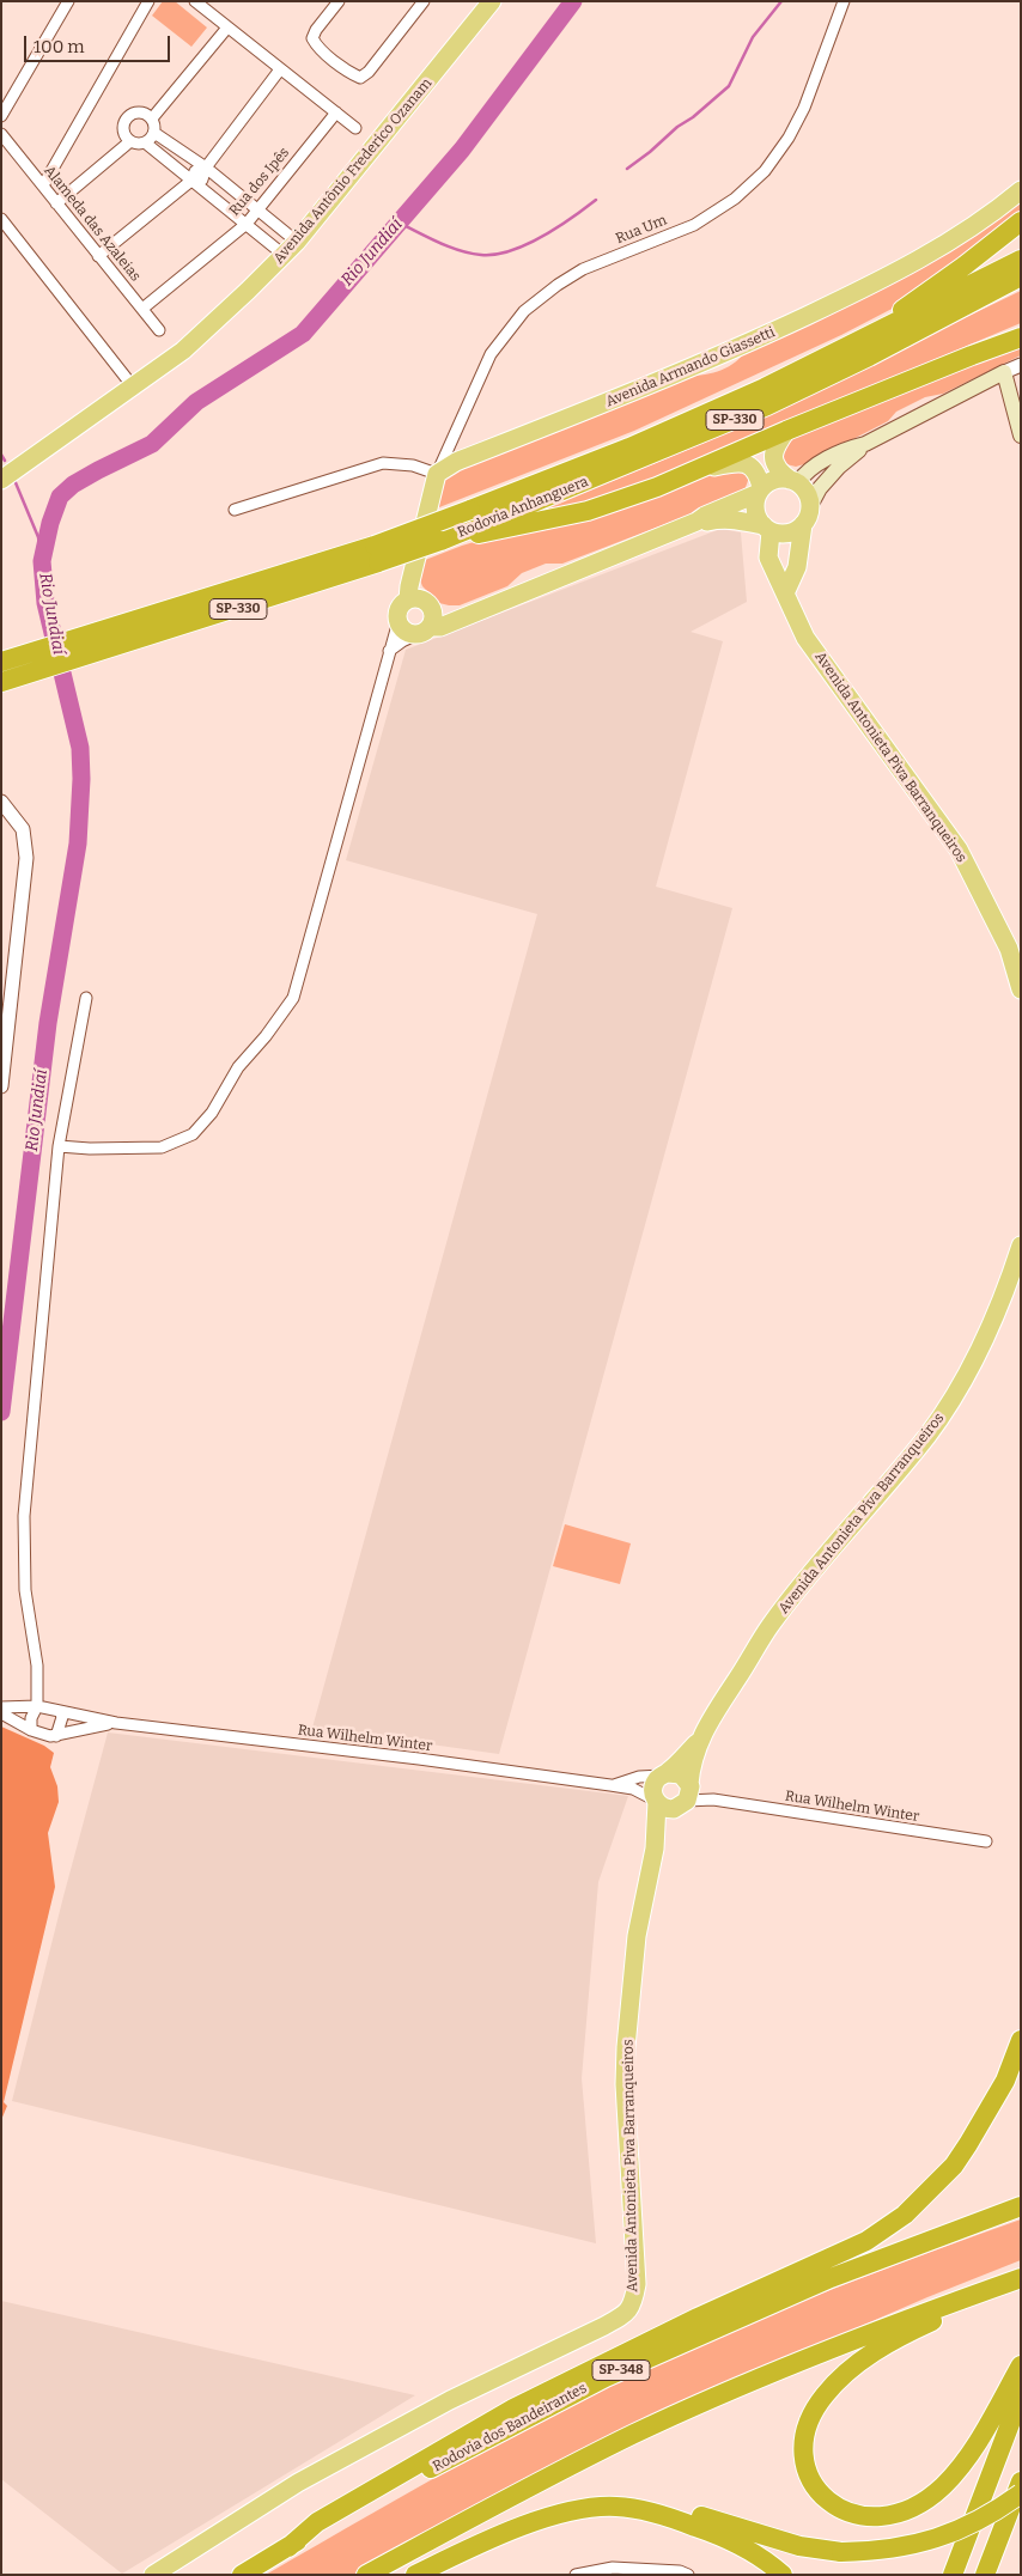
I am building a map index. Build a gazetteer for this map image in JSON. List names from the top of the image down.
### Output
{
  "streets": {
    "highway": [
      "SP-330",
      "Rodovia Anhanguera",
      "SP-348",
      "Rodovia dos Bandeirantes"
    ],
    "main road": ["Avenida Antônio Frederico Ozanam", "Avenida Armando Giassetti", "Avenida Antonieta Piva Barranqueiros"],
    "street": [
      "Rua dos Ipês",
      "Alameda das Azaleias",
      "Rua Um",
      "Rua Wilhelm Winter"
    ]
  },
  "crossings": [
    ["Rua dos Ipês", "Alameda das Azaleias"],
    ["Rua Um", "Avenida Armando Giassetti"]
  ],
  "water": ["Rio Jundiaí"],
  "scale_bar": "100 m"
}
